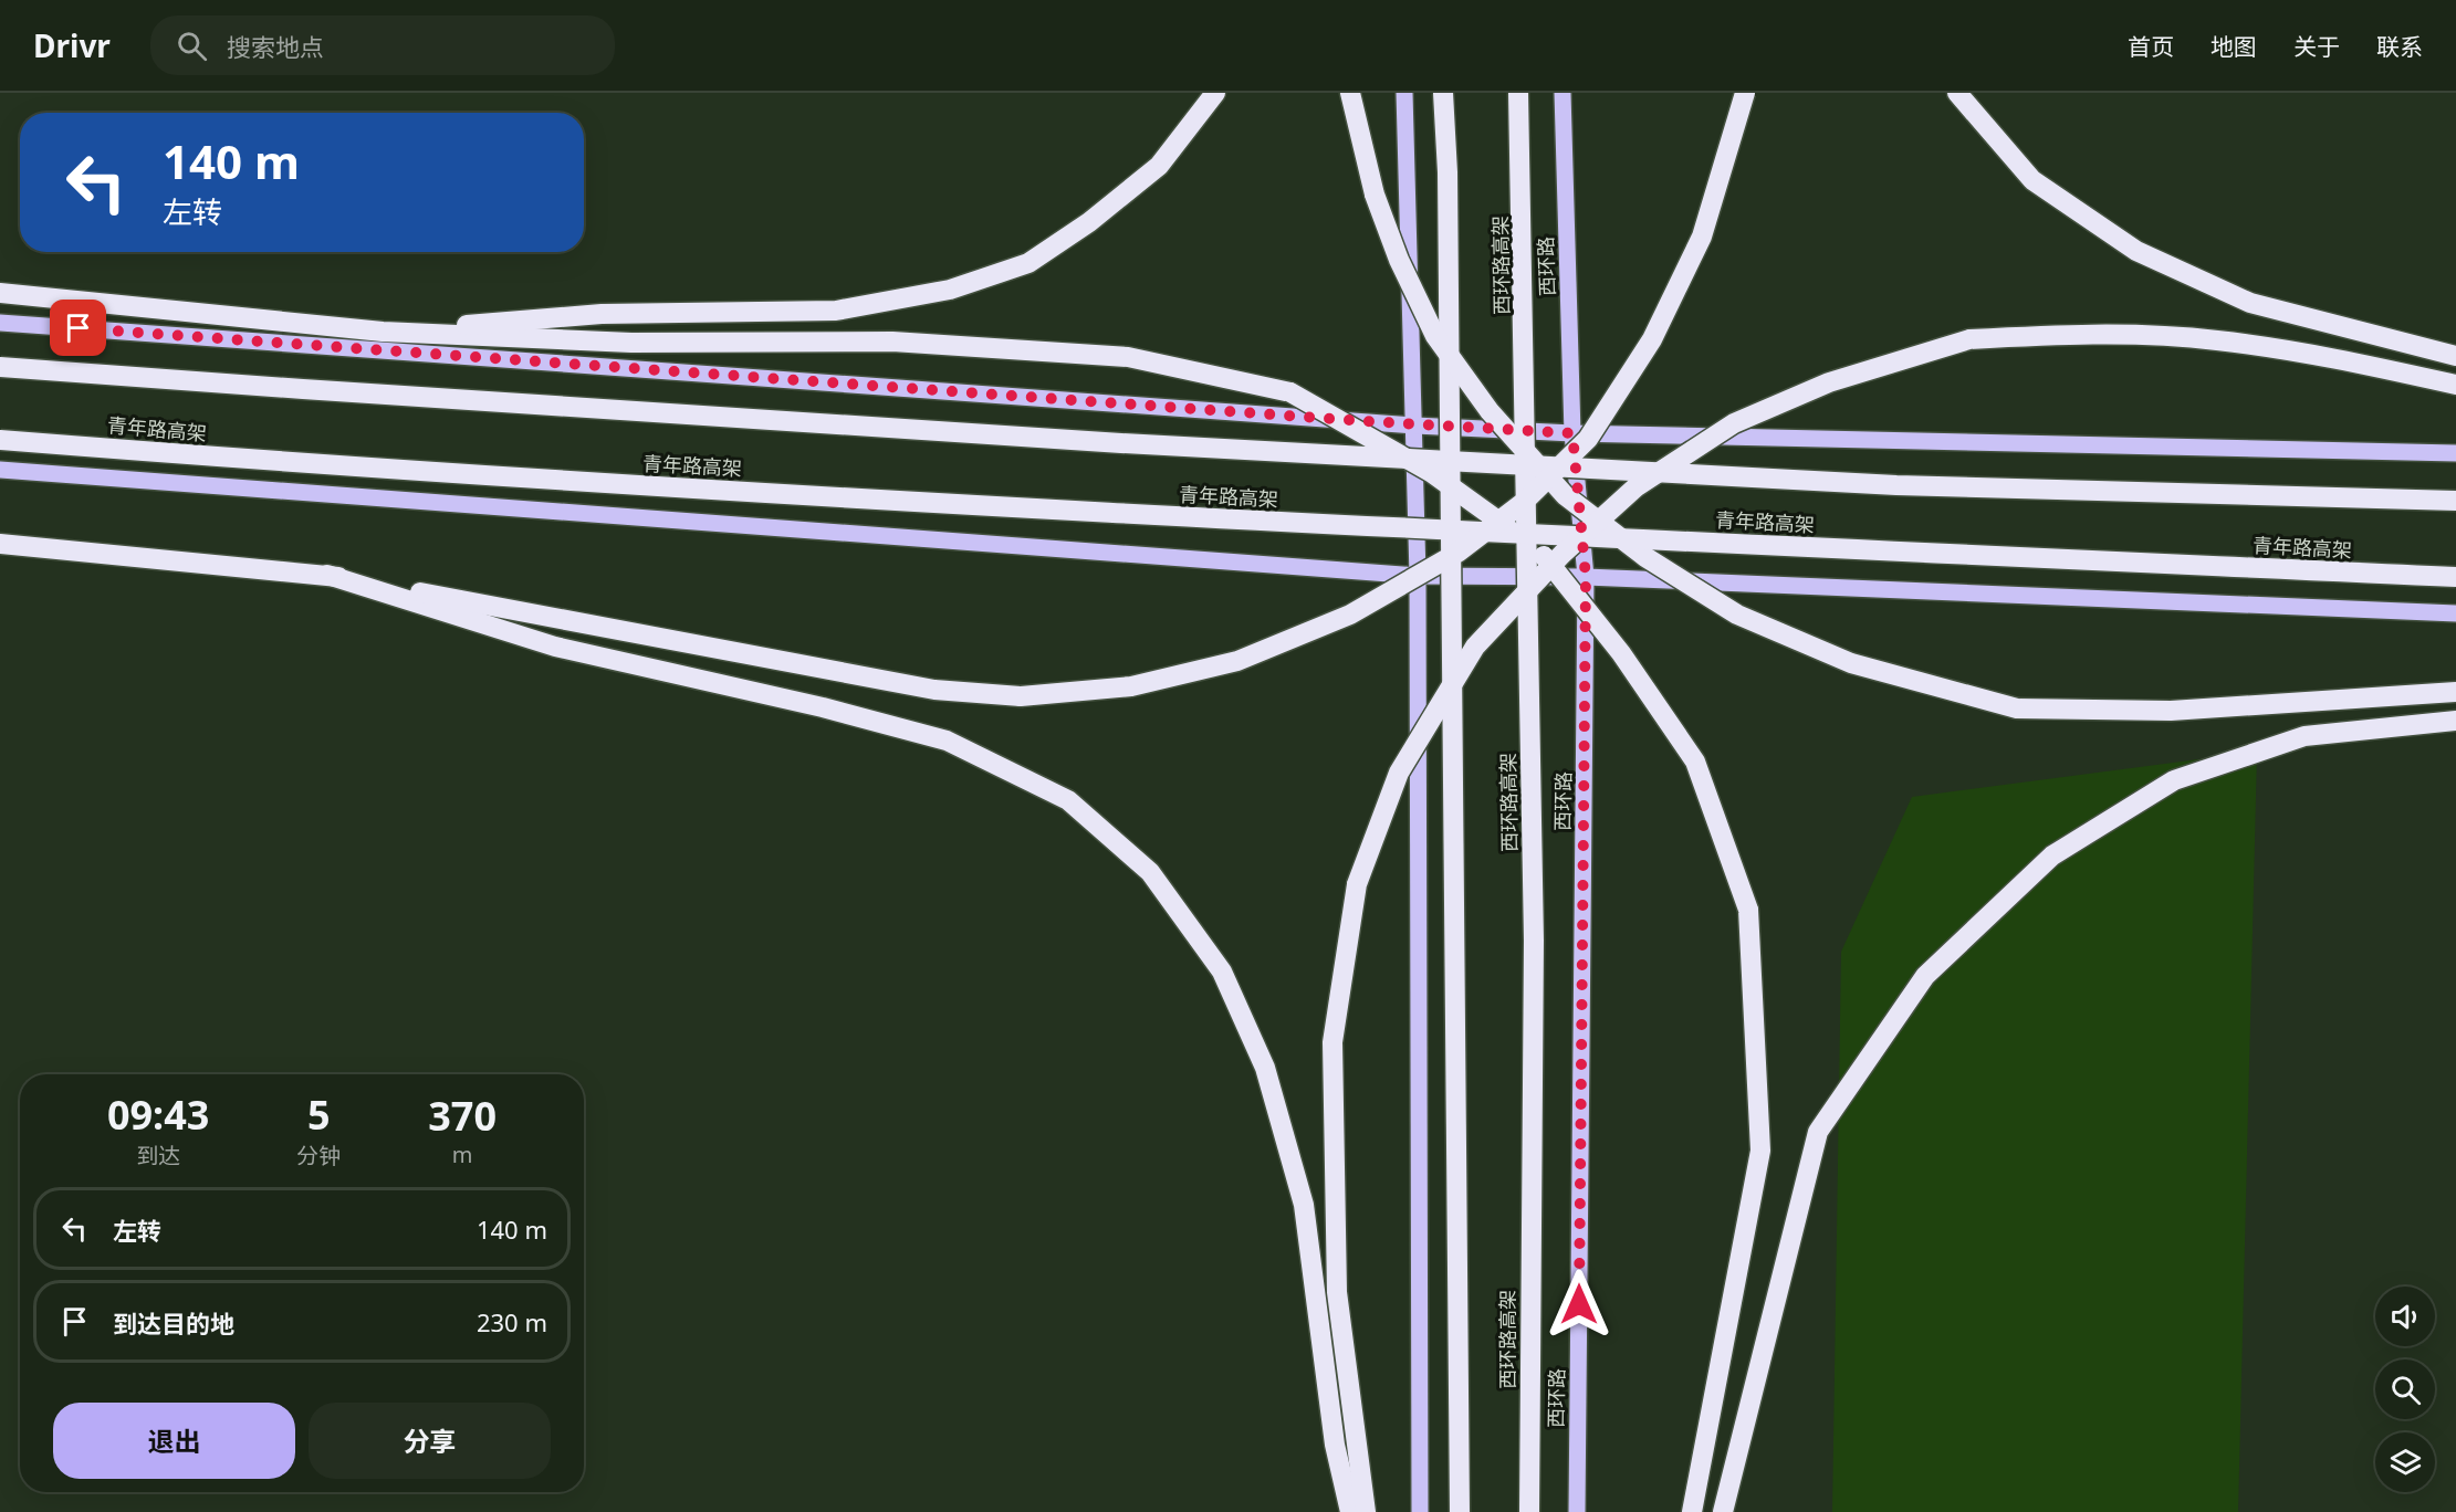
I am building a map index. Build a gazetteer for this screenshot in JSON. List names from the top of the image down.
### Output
{
  "streets": {
    "highway": ["西环路高架", "青年路高架"],
    "main road": ["西环路"]
  },
  "page": {
    "header": "Drivr",
    "search": "搜索地点",
    "nav": [
      "首页",
      "地图",
      "关于",
      "联系"
    ],
    "turn": ["140 m", "左转"],
    "eta": [
      "09:43",
      "到达",
      "5",
      "分钟",
      "370",
      "m"
    ],
    "list": [
      {
        "name": "左转",
        "value": "140 m"
      },
      {
        "name": "到达目的地",
        "value": "230 m"
      }
    ],
    "buttons": ["退出", "分享"]
  }
}
